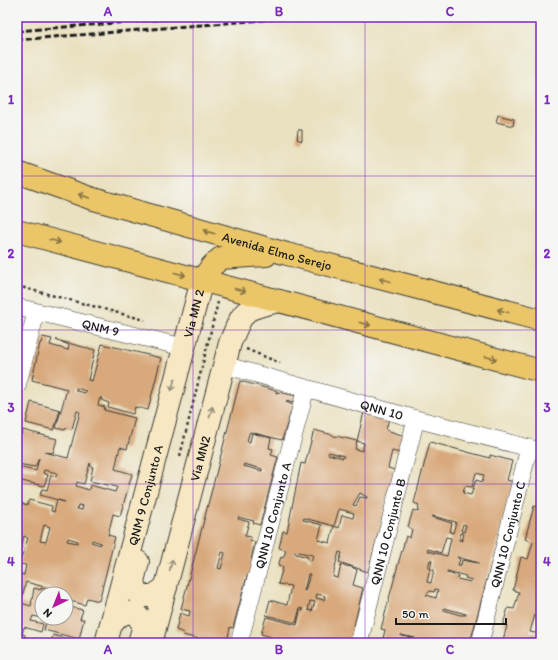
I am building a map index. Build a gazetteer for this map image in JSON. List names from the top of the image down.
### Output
{
  "streets": {
    "main road": [
      "Avenida Elmo Serejo",
      "Via MN 2",
      "Via MN2",
      "QNM 9 Conjunto A"
    ],
    "street": [
      "QNM 9",
      "QNN 10",
      "QNN 10 Conjunto A",
      "QNN 10 Conjunto B",
      "QNN 10 Conjunto C"
    ]
  },
  "crossings": [
    ["Via MN 2", "QNM 9"],
    ["Via MN 2", "QNM 9 Conjunto A"],
    ["QNM 9", "QNM 9 Conjunto A"],
    ["QNN 10", "Via MN2"],
    ["QNN 10", "QNN 10 Conjunto A"],
    ["QNN 10", "QNN 10 Conjunto B"],
    ["QNN 10", "QNN 10 Conjunto C"]
  ],
  "one_way": ["Via MN2"],
  "scale_bar": "50 m",
  "north": "bottom left",
  "grid": {
    "columns": ["A", "B", "C"],
    "rows": [
      "1",
      "2",
      "3",
      "4"
    ]
  }
}
